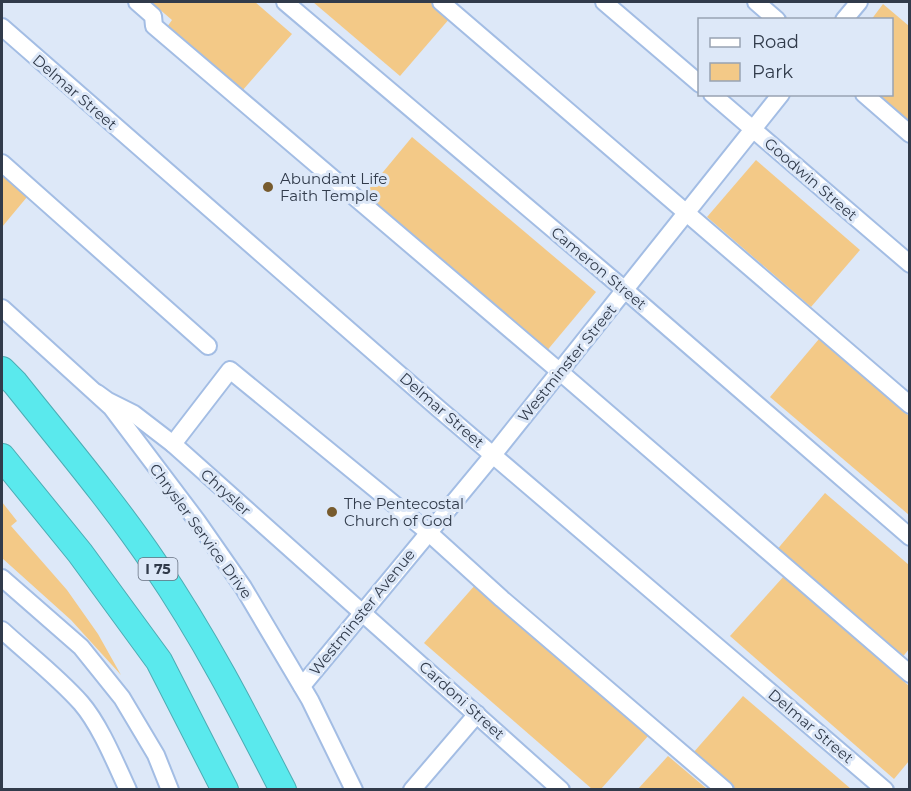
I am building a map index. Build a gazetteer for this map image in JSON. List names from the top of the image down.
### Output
{
  "streets": {
    "highway": ["I 75"],
    "street": [
      "Delmar Street",
      "Goodwin Street",
      "Cameron Street",
      "Westminster Street",
      "Chrysler",
      "Chrysler Service Drive",
      "Westminster Avenue",
      "Cardoni Street"
    ]
  },
  "crossings": [
    ["Delmar Street", "Westminster Street"],
    ["Delmar Street", "Westminster Avenue"],
    ["Goodwin Street", "Westminster Street"],
    ["Cameron Street", "Westminster Street"],
    ["Westminster Street", "Westminster Avenue"],
    ["Chrysler", "Chrysler Service Drive"],
    ["Chrysler", "Westminster Avenue"],
    ["Chrysler", "Cardoni Street"],
    ["Chrysler Service Drive", "Westminster Avenue"],
    ["Westminster Avenue", "Cardoni Street"]
  ],
  "places": ["Abundant Life Faith Temple", "The Pentecostal Church of God"],
  "legend": ["Road", "Park"]
}
